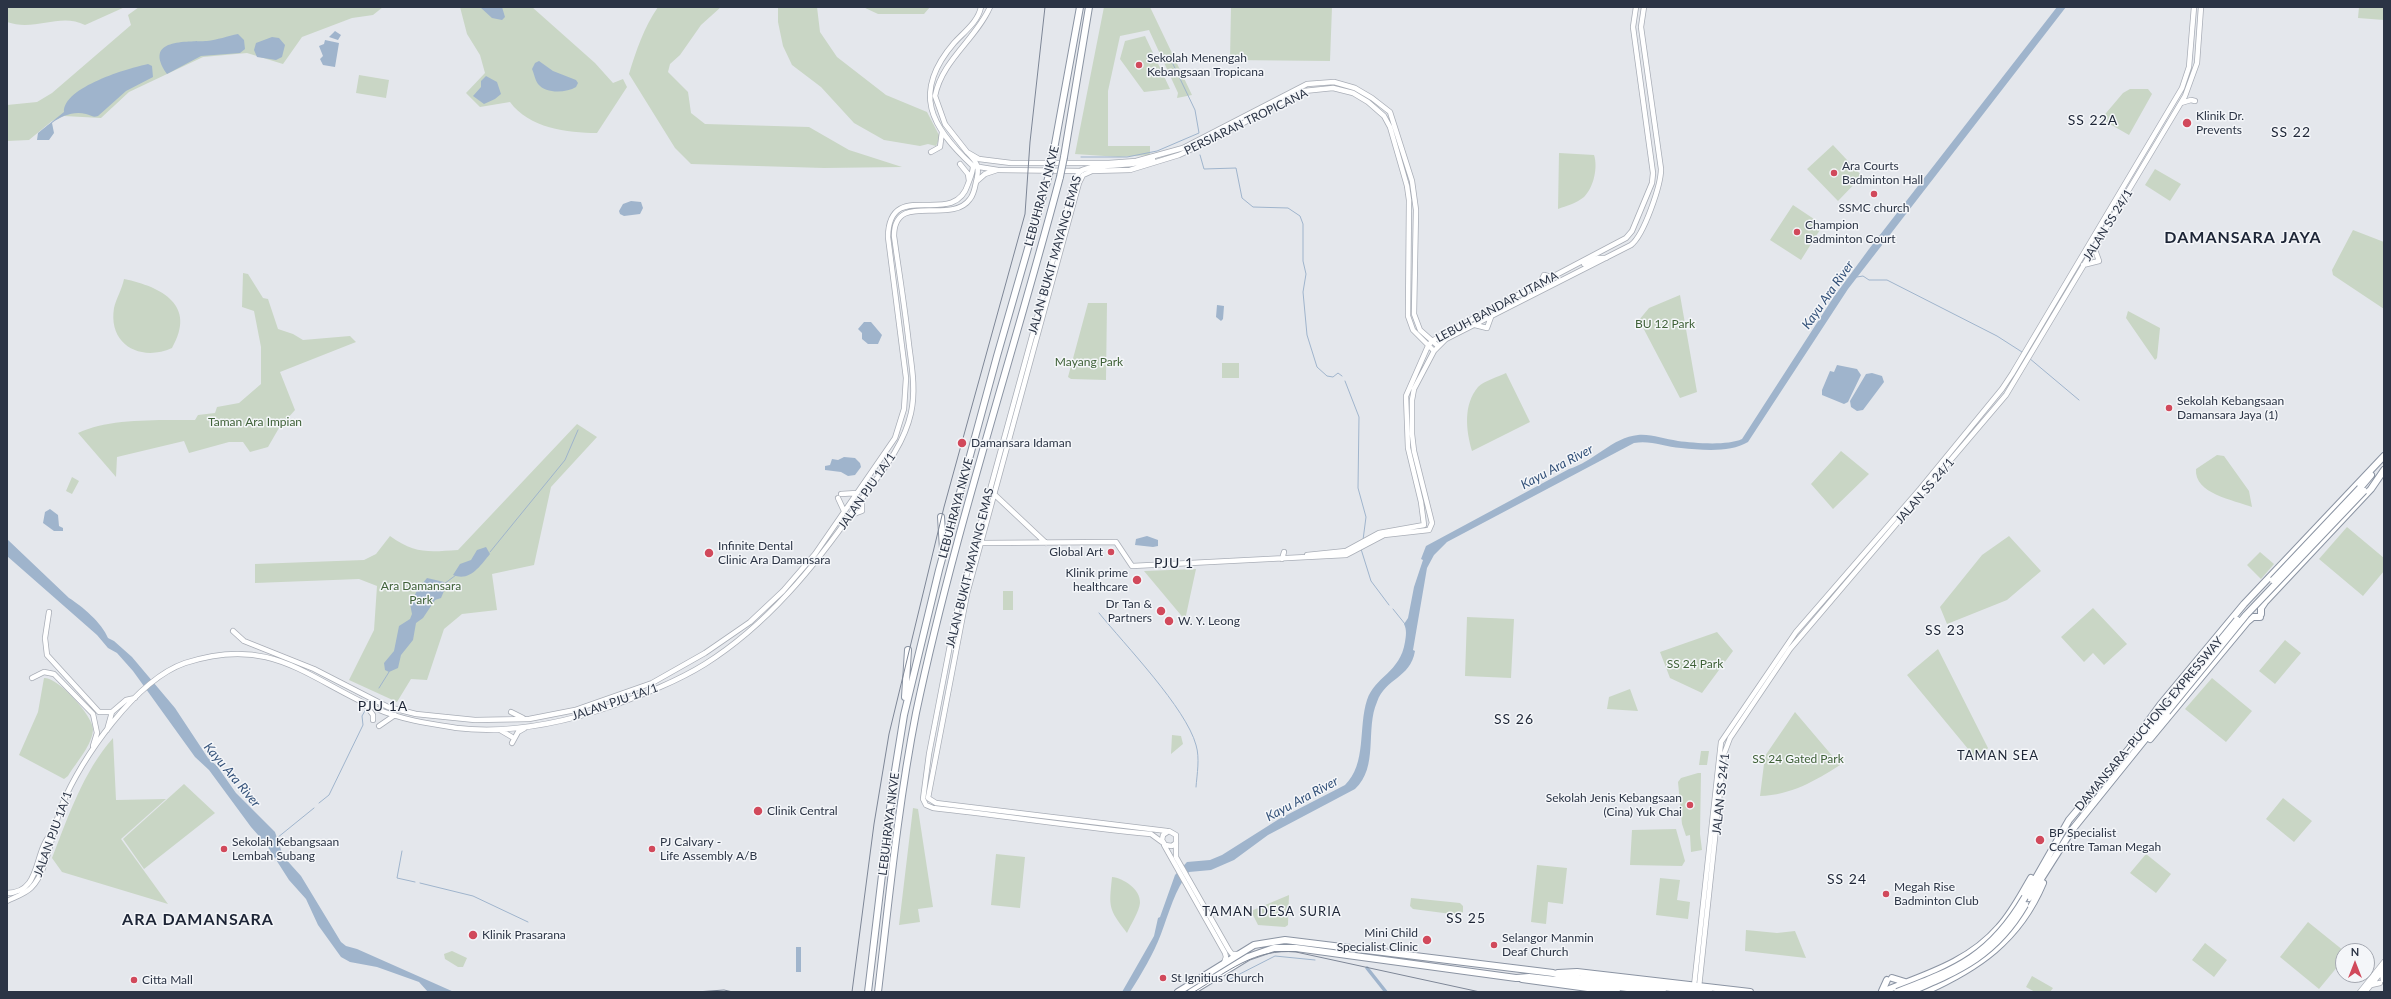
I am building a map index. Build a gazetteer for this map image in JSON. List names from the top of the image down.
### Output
{
  "streets": {
    "highway": ["LEBUHRAYA NKVE", "DAMANSARA–PUCHONG EXPRESSWAY"],
    "main road": [
      "PERSIARAN TROPICANA",
      "JALAN SS 24/1",
      "JALAN BUKIT MAYANG EMAS",
      "LEBUH BANDAR UTAMA",
      "JALAN PJU 1A/1"
    ]
  },
  "crossings": [
    ["PERSIARAN TROPICANA", "JALAN BUKIT MAYANG EMAS"],
    ["PERSIARAN TROPICANA", "LEBUH BANDAR UTAMA"],
    ["PERSIARAN TROPICANA", "JALAN PJU 1A/1"]
  ],
  "districts": [
    "SS 22A",
    "SS 22",
    "DAMANSARA JAYA",
    "PJU 1",
    "SS 23",
    "PJU 1A",
    "SS 26",
    "TAMAN SEA",
    "SS 24",
    "TAMAN DESA SURIA",
    "SS 25",
    "ARA DAMANSARA"
  ],
  "water": ["Kayu Ara River"],
  "parks": [
    "BU 12 Park",
    "Mayang Park",
    "Taman Ara Impian",
    "Ara Damansara Park",
    "SS 24 Park",
    "SS 24 Gated Park"
  ],
  "places": [
    "Sekolah Menengah Kebangsaan Tropicana",
    "Klinik Dr. Prevents",
    "Ara Courts Badminton Hall",
    "SSMC church",
    "Champion Badminton Court",
    "Sekolah Kebangsaan Damansara Jaya (1)",
    "Damansara Idaman",
    "Global Art",
    "Infinite Dental Clinic Ara Damansara",
    "Klinik prime healthcare",
    "Dr Tan & Partners",
    "W. Y. Leong",
    "Sekolah Jenis Kebangsaan (Cina) Yuk Chai",
    "Clinik Central",
    "BP Specialist Centre Taman Megah",
    "Sekolah Kebangsaan Lembah Subang",
    "PJ Calvary - Life Assembly A/B",
    "Megah Rise Badminton Club",
    "Klinik Prasarana",
    "Mini Child Specialist Clinic",
    "Selangor Manmin Deaf Church",
    "St Ignitius Church",
    "Citta Mall"
  ],
  "north": "top"
}
